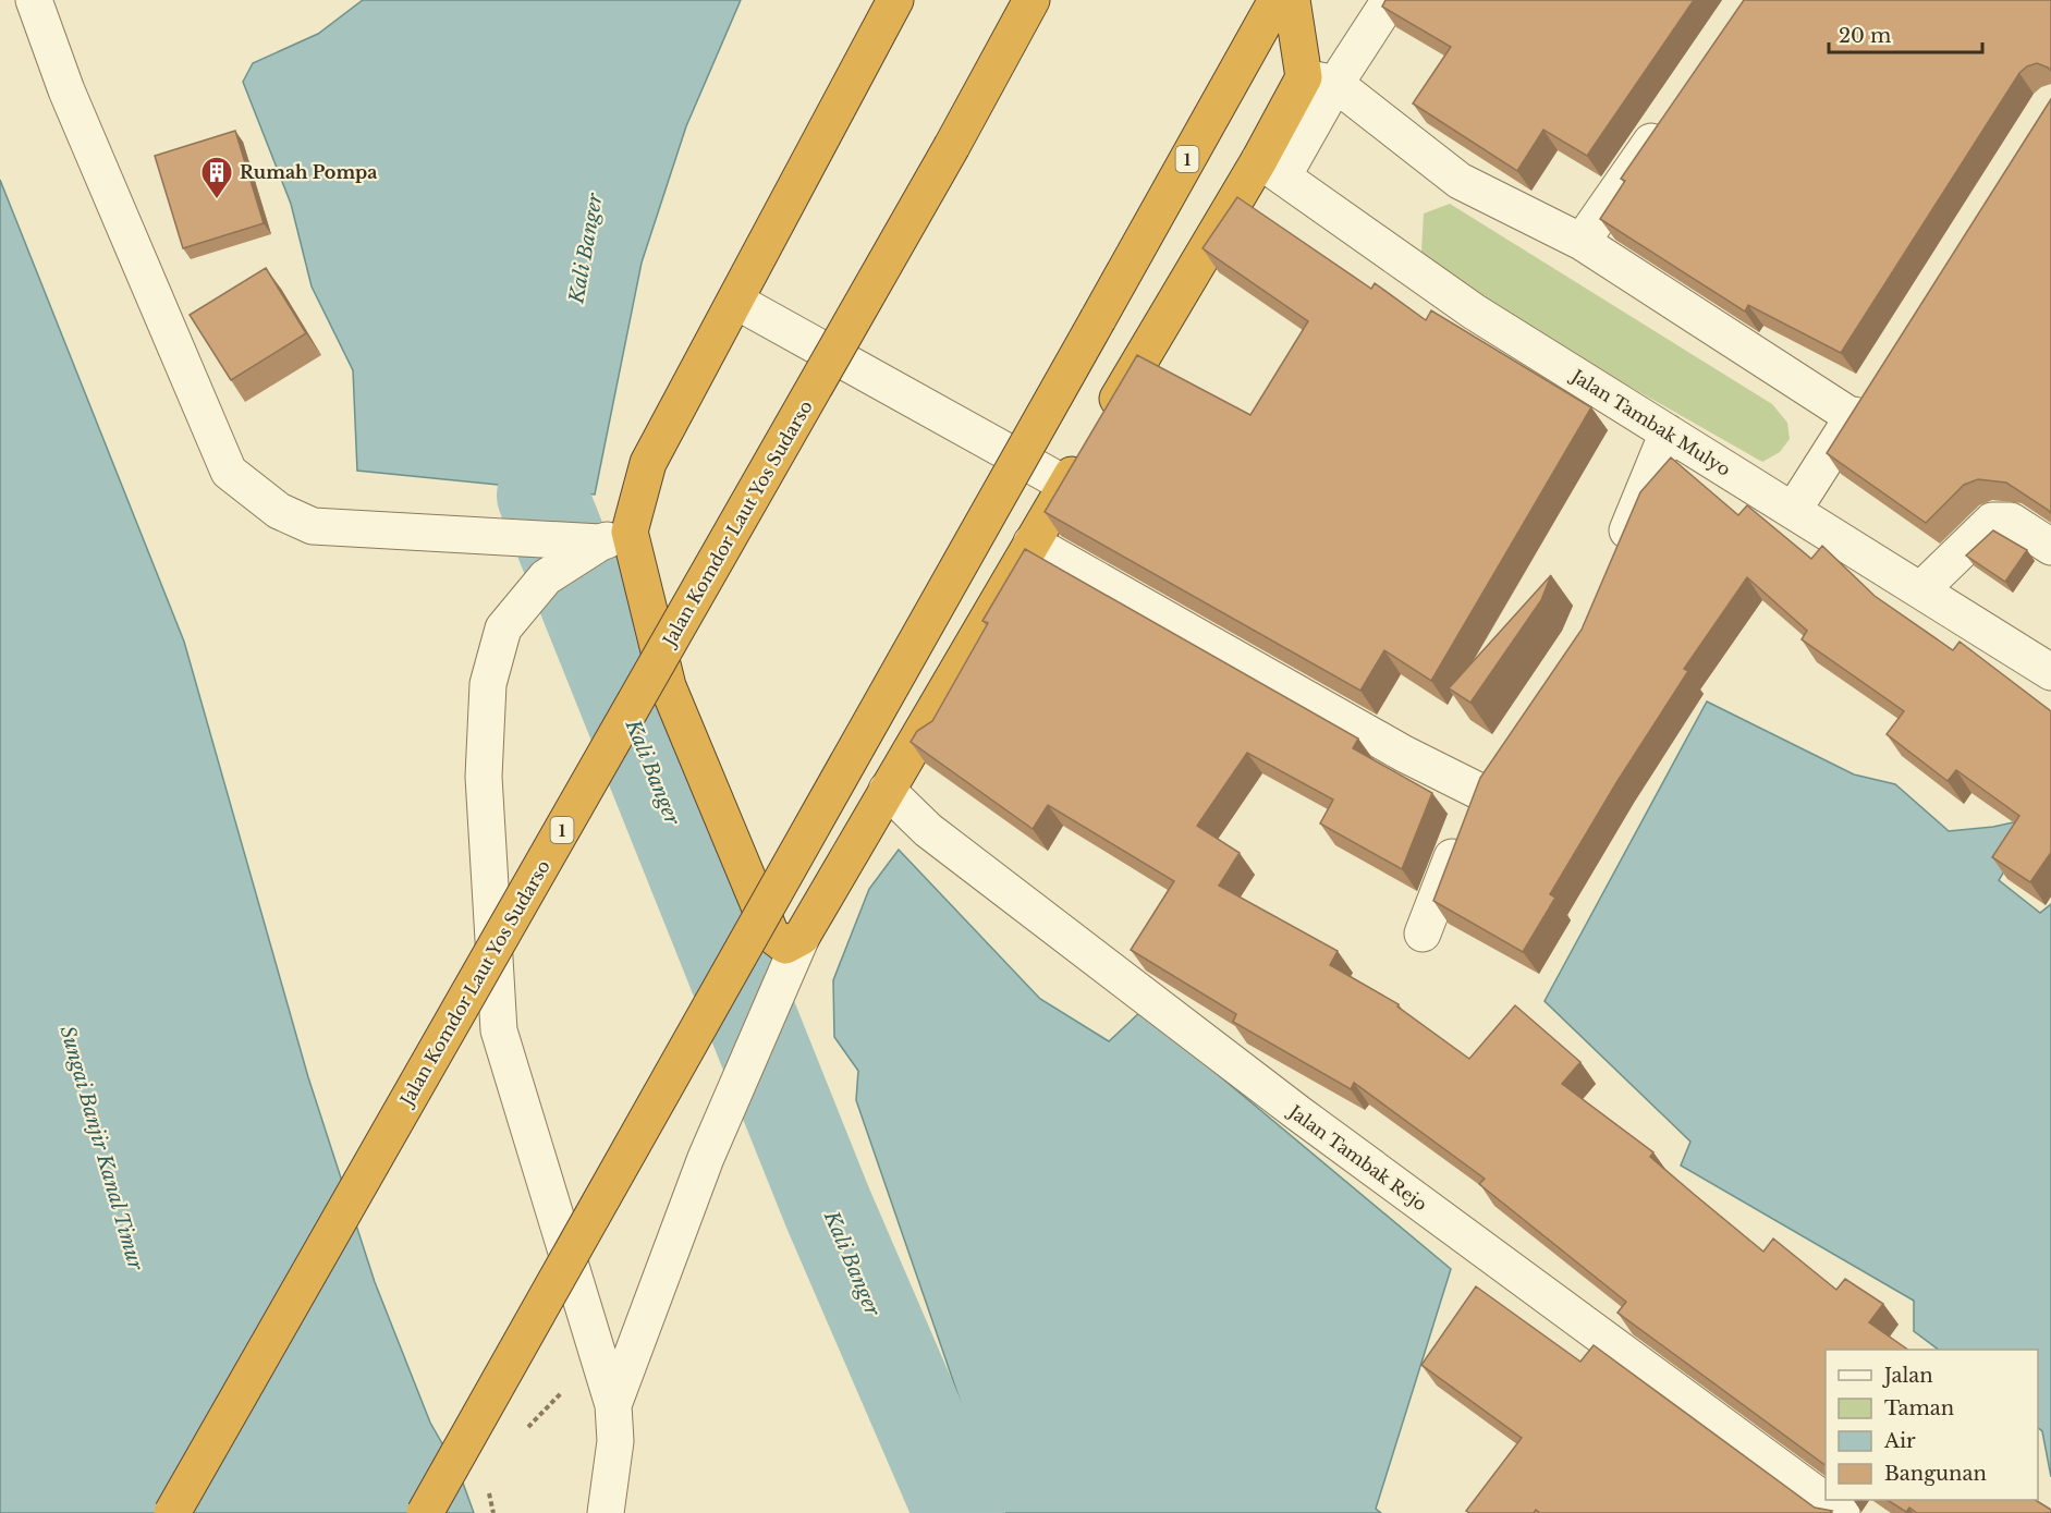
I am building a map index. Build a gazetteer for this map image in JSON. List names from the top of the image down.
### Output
{
  "streets": {
    "highway": ["1", "Jalan Komdor Laut Yos Sudarso"],
    "street": ["Jalan Tambak Mulyo", "Jalan Tambak Rejo"]
  },
  "water": ["Kali Banger", "Sungai Banjir Kanal Timur"],
  "places": {
    "building": ["Rumah Pompa"]
  },
  "legend": [
    "Jalan",
    "Taman",
    "Air",
    "Bangunan"
  ],
  "scale_bar": "20 m"
}
